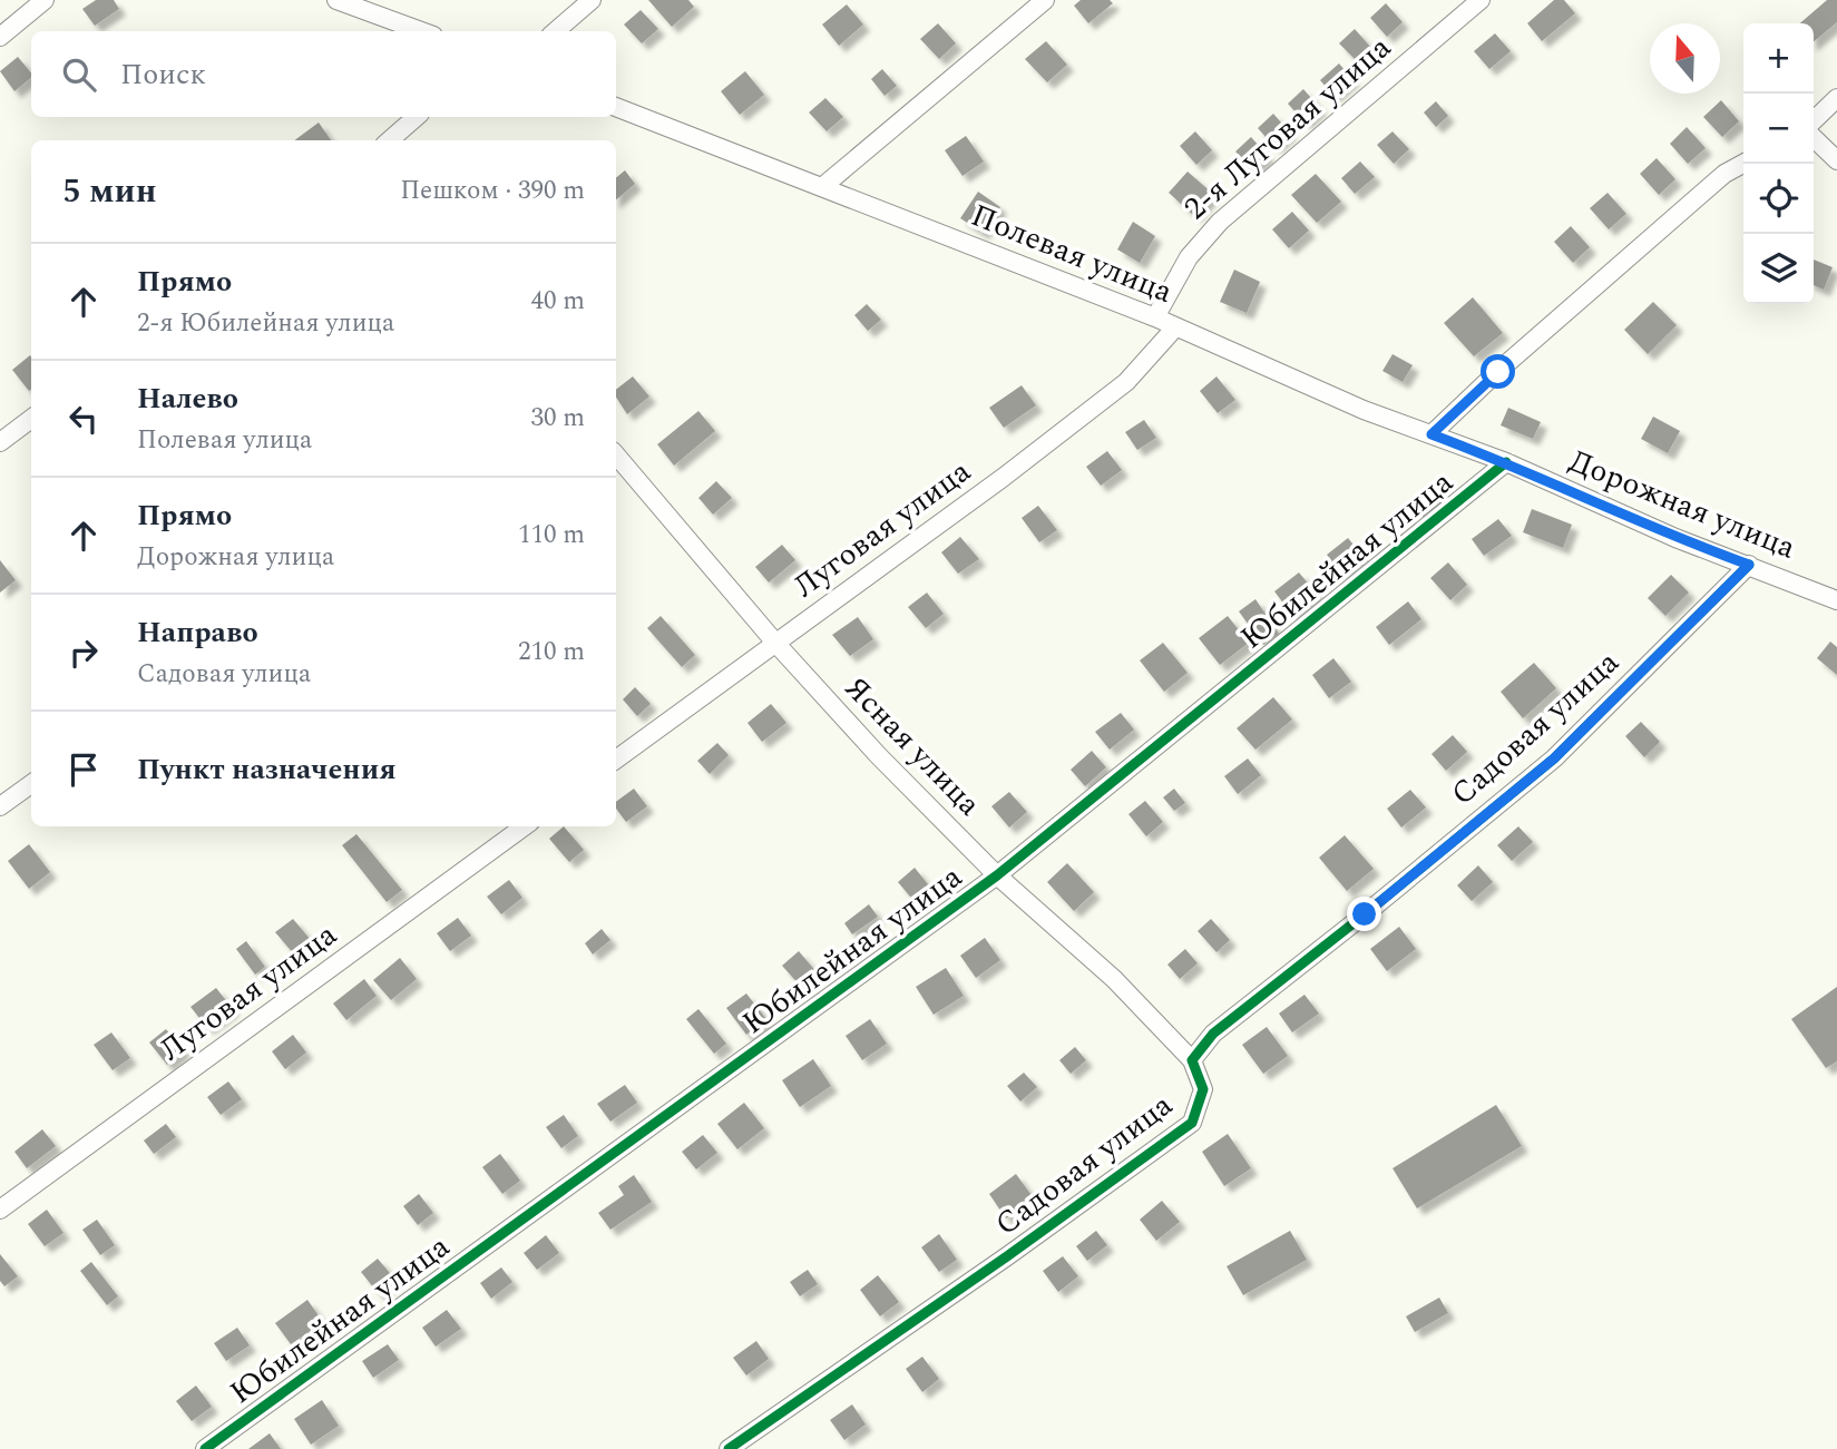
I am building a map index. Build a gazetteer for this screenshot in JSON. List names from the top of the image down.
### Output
{
  "streets": {
    "street": [
      "2-я Луговая улица",
      "Полевая улица",
      "Дорожная улица",
      "Луговая улица",
      "Юбилейная улица",
      "Садовая улица",
      "Ясная улица"
    ]
  },
  "crossings": [
    ["2-я Луговая улица", "Полевая улица"],
    ["Полевая улица", "Дорожная улица"],
    ["Полевая улица", "Луговая улица"],
    ["Полевая улица", "Юбилейная улица"],
    ["Дорожная улица", "Юбилейная улица"],
    ["Дорожная улица", "Садовая улица"],
    ["Луговая улица", "Ясная улица"],
    ["Юбилейная улица", "Ясная улица"],
    ["Садовая улица", "Ясная улица"]
  ],
  "north": "top",
  "page": {
    "map_buttons": ["+", "−"],
    "search": "Поиск",
    "heading": ["5 мин", "Пешком · 390 m"],
    "list": [
      ["Прямо", "2-я Юбилейная улица", "40 m"],
      ["Налево", "Полевая улица", "30 m"],
      ["Прямо", "Дорожная улица", "110 m"],
      ["Направо", "Садовая улица", "210 m"],
      "Пункт назначения"
    ]
  }
}
